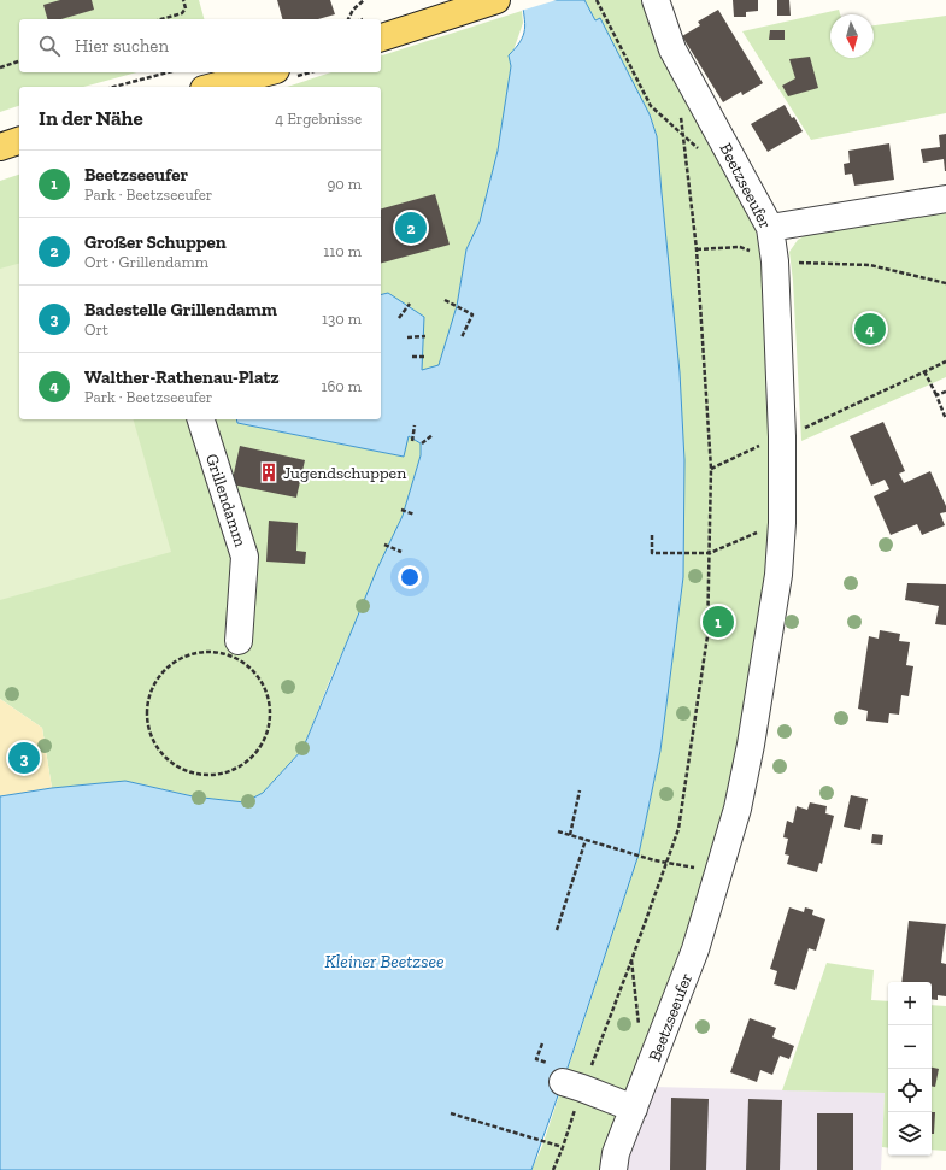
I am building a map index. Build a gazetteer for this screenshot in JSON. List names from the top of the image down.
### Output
{
  "streets": {
    "street": ["Beetzseeufer", "Grillendamm"]
  },
  "water": ["Kleiner Beetzsee"],
  "places": {
    "building": ["Jugendschuppen"]
  },
  "north": "bottom",
  "page": {
    "search": "Hier suchen",
    "heading": ["In der Nähe", "4 Ergebnisse"],
    "list": [
      {
        "mark": "1",
        "name": "Beetzseeufer",
        "note": "Park · Beetzseeufer",
        "value": "90 m"
      },
      {
        "mark": "2",
        "name": "Großer Schuppen",
        "note": "Ort · Grillendamm",
        "value": "110 m"
      },
      {
        "mark": "3",
        "name": "Badestelle Grillendamm",
        "note": "Ort",
        "value": "130 m"
      },
      {
        "mark": "4",
        "name": "Walther-Rathenau-Platz",
        "note": "Park · Beetzseeufer",
        "value": "160 m"
      }
    ],
    "pins": [
      "2",
      "4",
      "1",
      "3"
    ],
    "map_buttons": ["+", "−"]
  }
}
